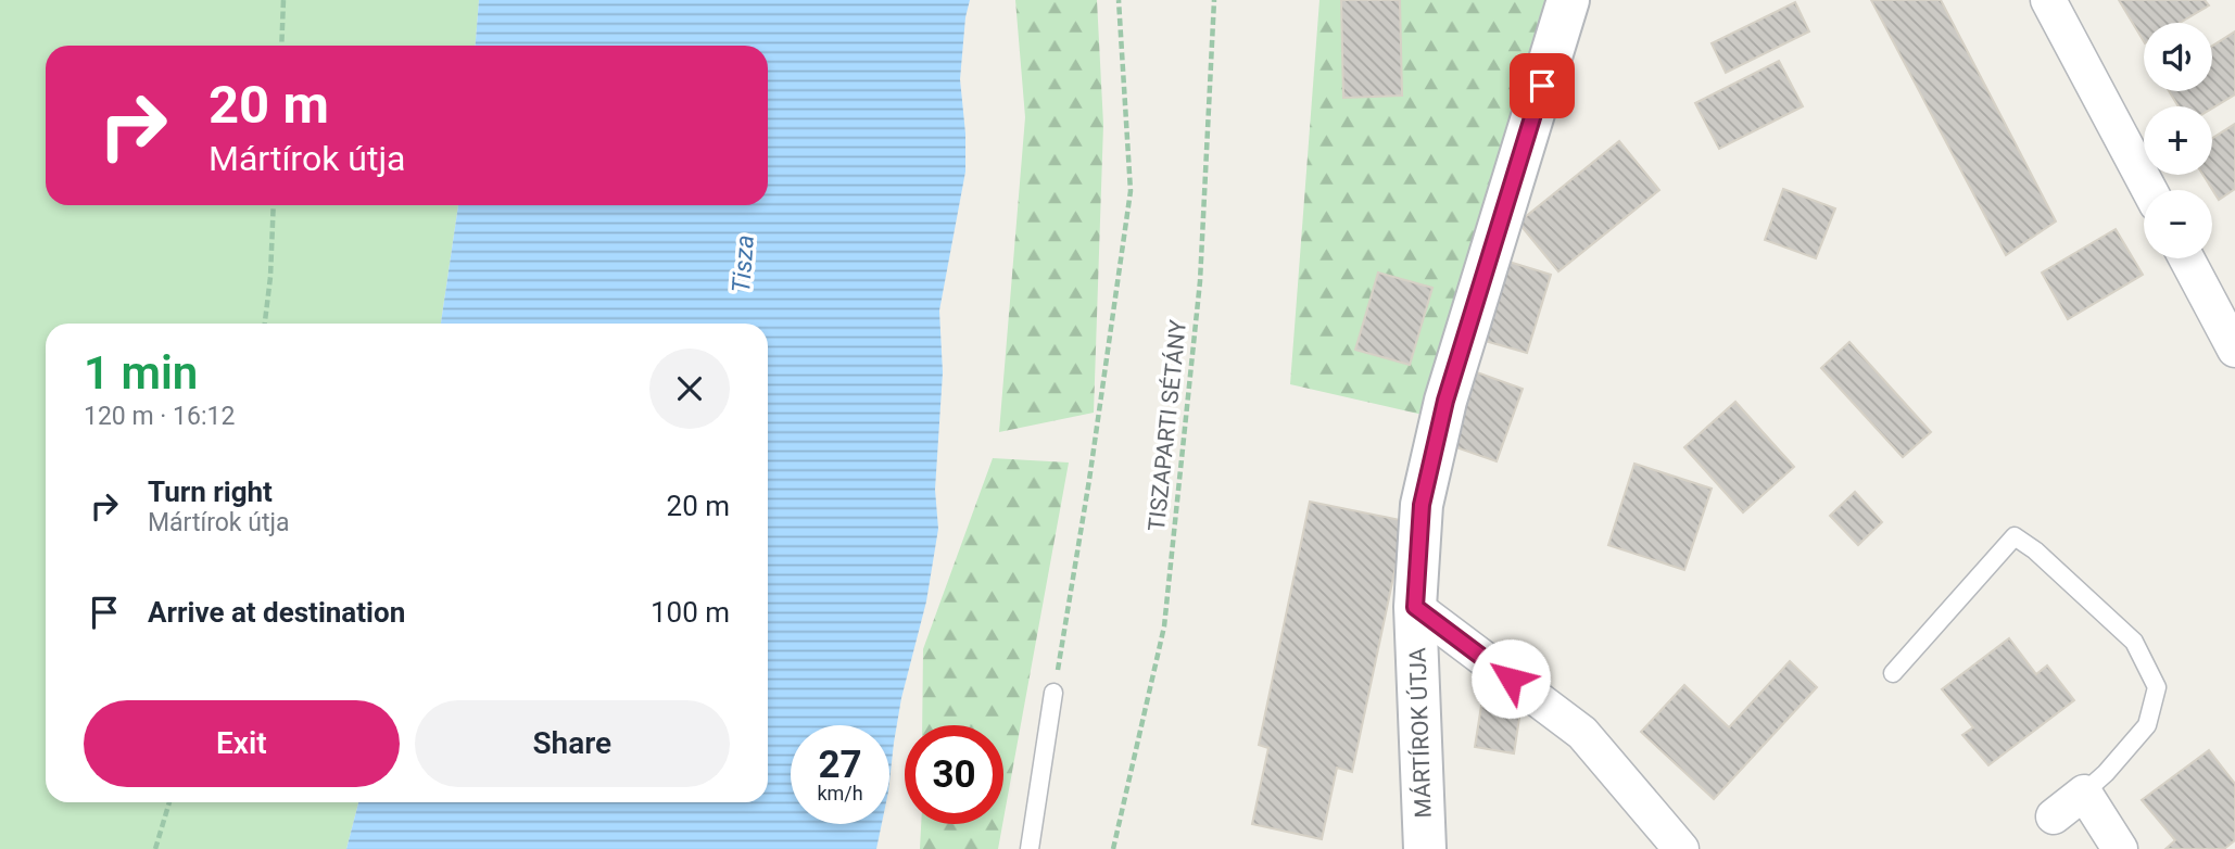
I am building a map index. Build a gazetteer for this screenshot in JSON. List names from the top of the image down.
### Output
{
  "streets": {
    "street": ["MÁRTÍROK ÚTJA"],
    "path": ["TISZAPARTI SÉTÁNY"]
  },
  "water": ["Tisza"],
  "page": {
    "map_buttons": ["+", "−"],
    "turn": ["20 m", "Mártírok útja"],
    "heading": ["1 min", "120 m · 16:12"],
    "list": [
      {
        "name": "Turn right",
        "note": "Mártírok útja",
        "value": "20 m"
      },
      {
        "name": "Arrive at destination",
        "value": "100 m"
      }
    ],
    "buttons": ["Exit", "Share"],
    "speed": "27 km/h",
    "limit": "30"
  }
}
